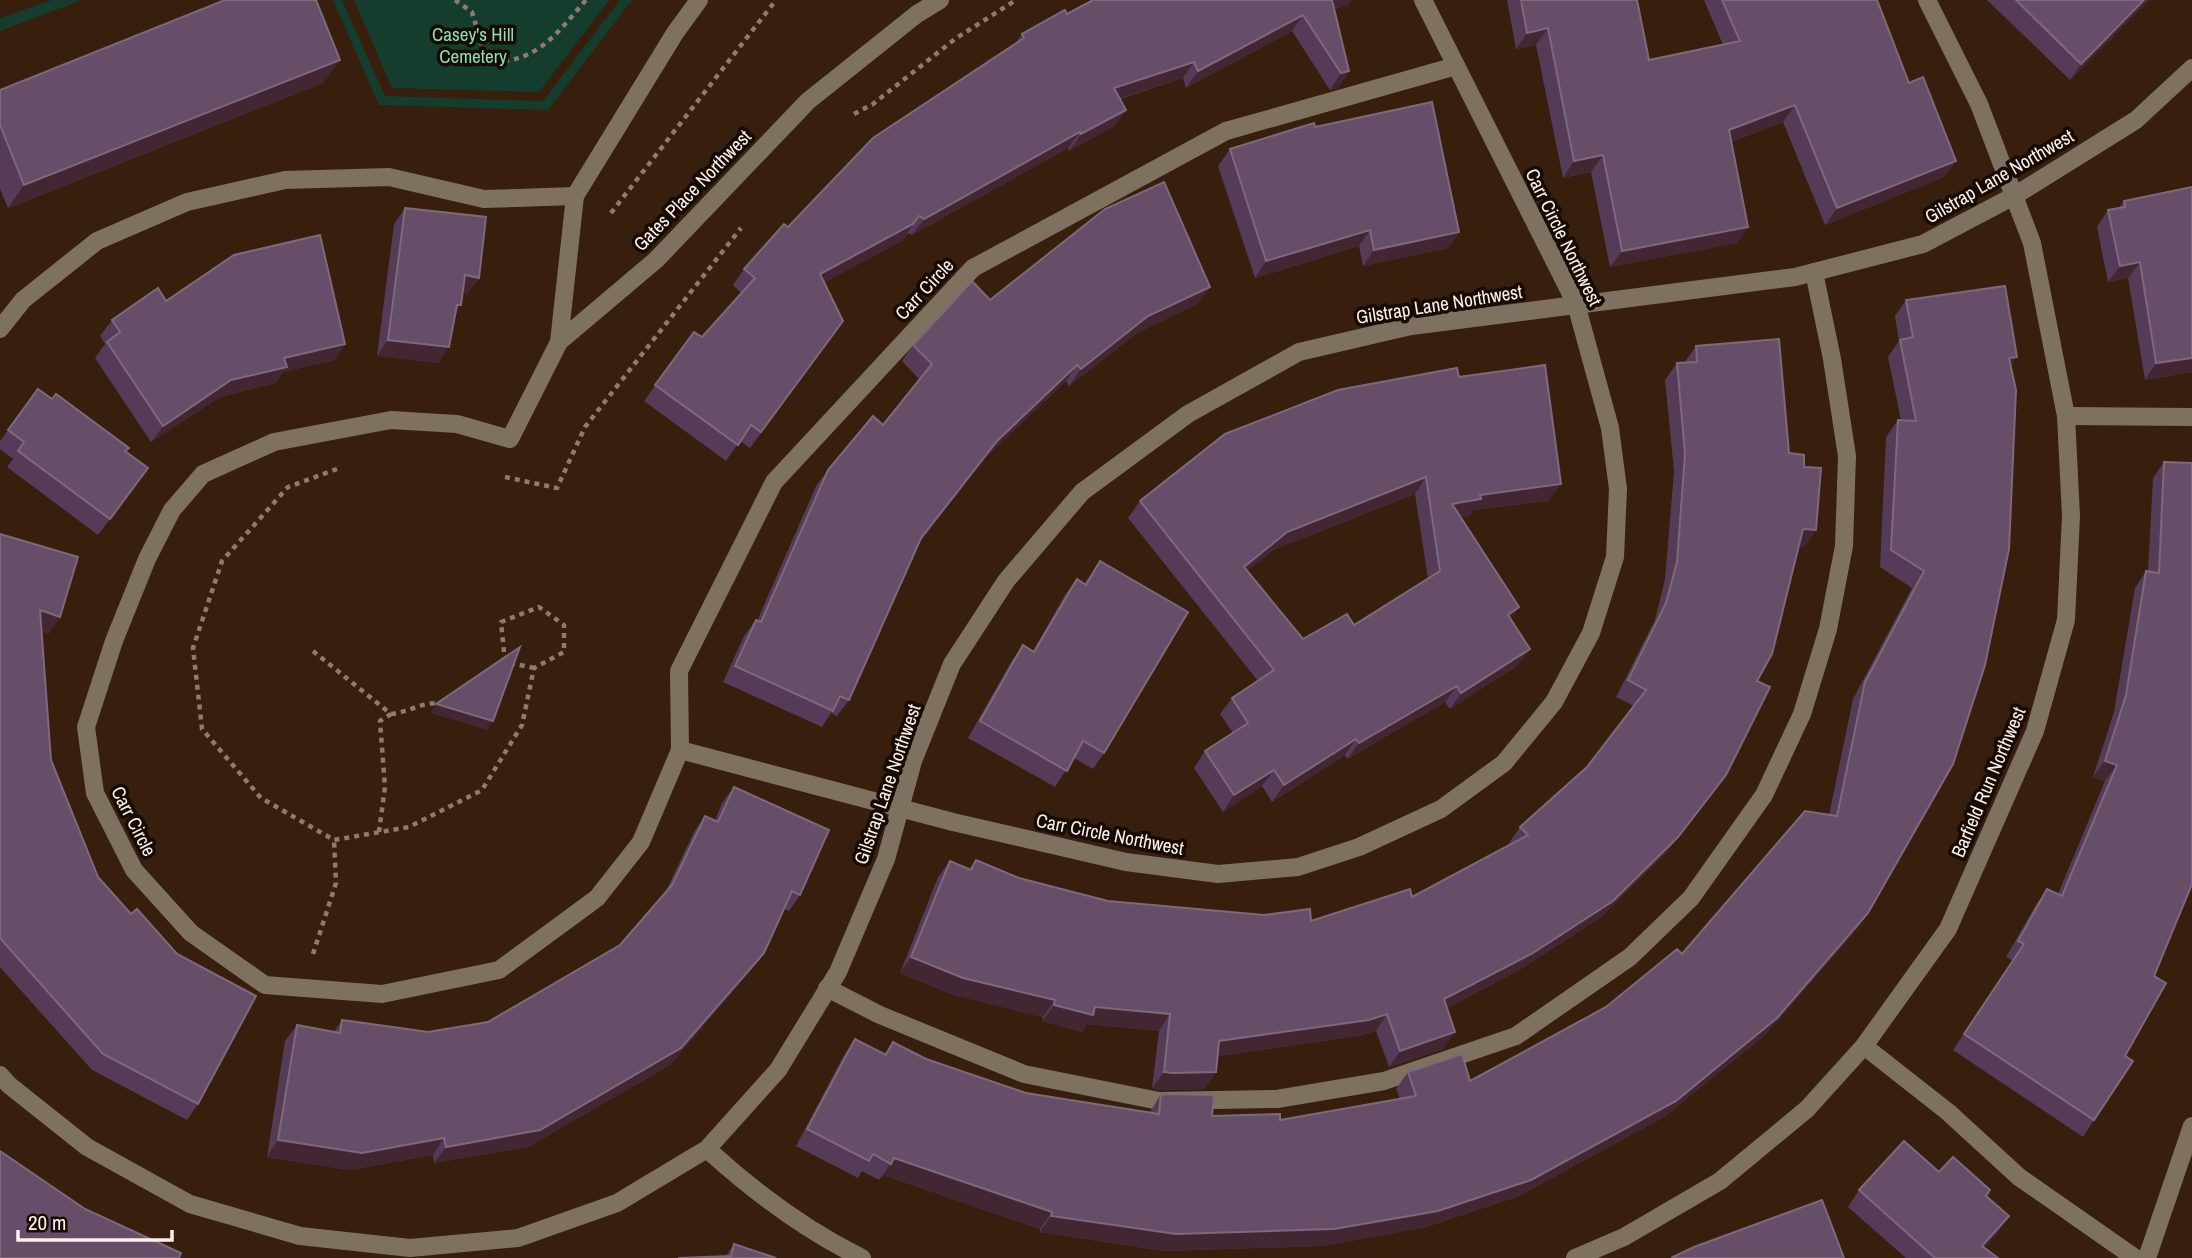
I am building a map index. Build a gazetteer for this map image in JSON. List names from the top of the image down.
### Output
{
  "streets": {
    "street": [
      "Gilstrap Lane Northwest",
      "Gates Place Northwest",
      "Carr Circle Northwest",
      "Carr Circle",
      "Barfield Run Northwest"
    ]
  },
  "crossings": [
    ["Gilstrap Lane Northwest", "Carr Circle Northwest"],
    ["Gilstrap Lane Northwest", "Barfield Run Northwest"],
    ["Gates Place Northwest", "Carr Circle"],
    ["Carr Circle Northwest", "Carr Circle"]
  ],
  "parks": ["Casey's Hill Cemetery"],
  "scale_bar": "20 m"
}
